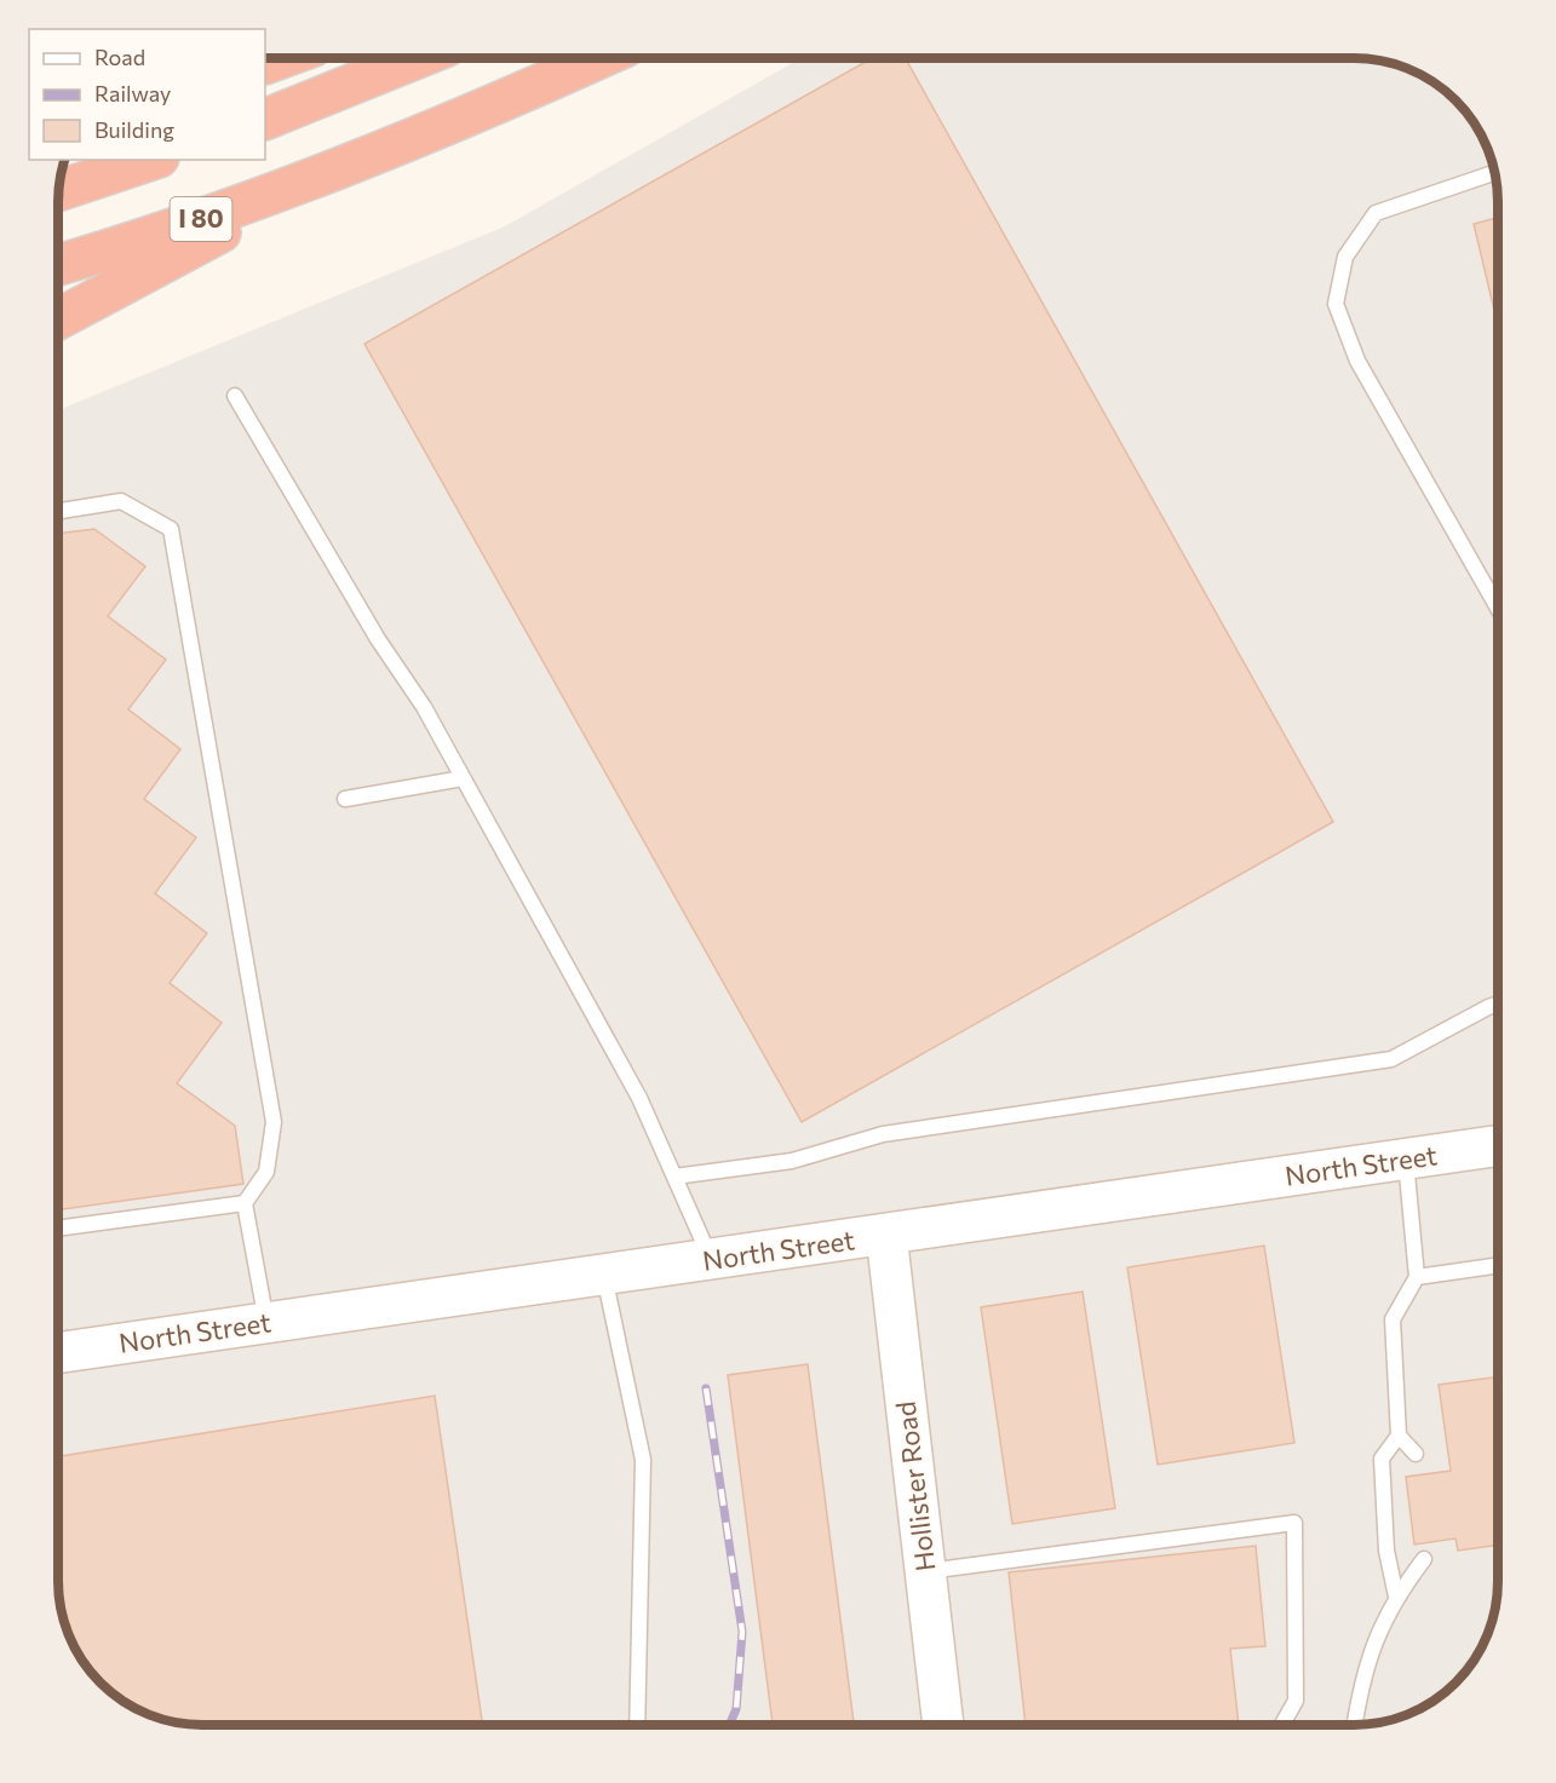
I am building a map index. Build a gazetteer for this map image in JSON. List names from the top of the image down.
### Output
{
  "streets": {
    "highway": ["I 80"],
    "street": ["North Street", "Hollister Road"]
  },
  "crossings": [
    ["North Street", "Hollister Road"]
  ],
  "legend": ["Road", "Railway", "Building"]
}
